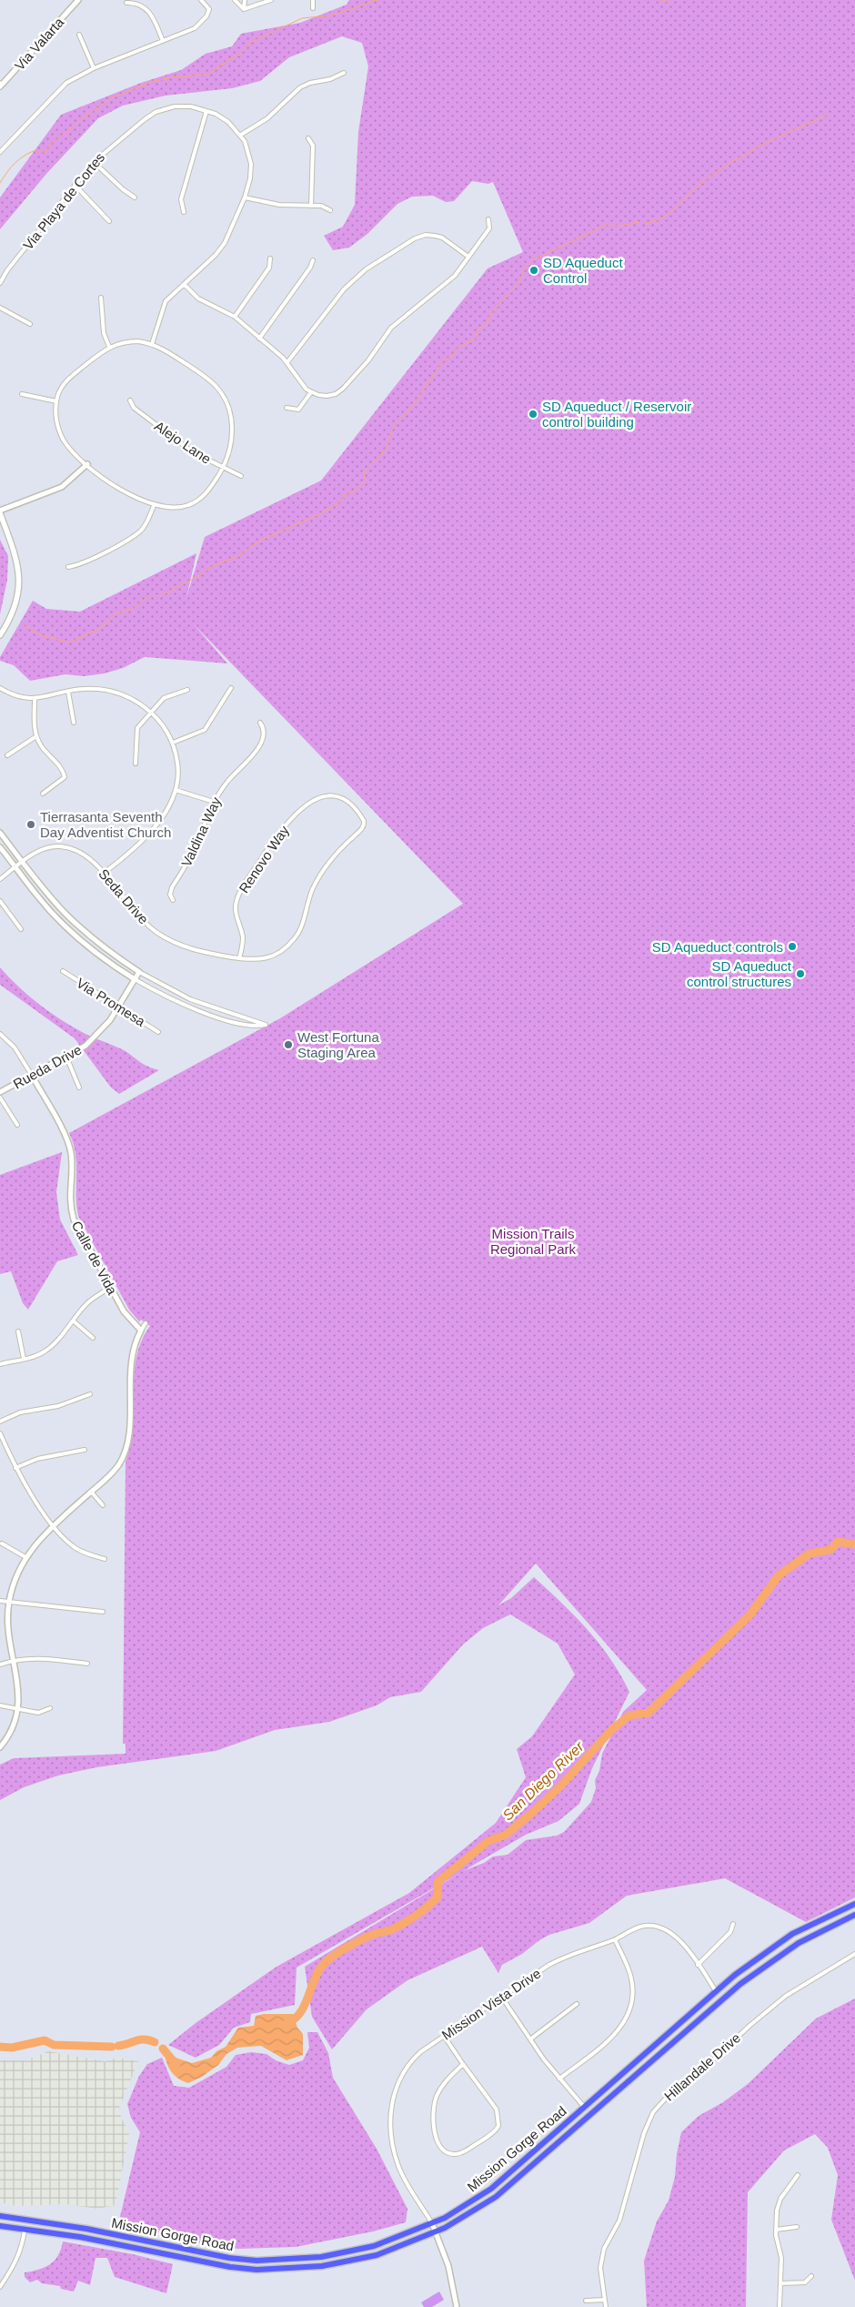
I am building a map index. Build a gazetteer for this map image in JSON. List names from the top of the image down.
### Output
{
  "streets": {
    "main road": ["Mission Gorge Road"],
    "street": [
      "Via Valarta",
      "Via Playa de Cortes",
      "Alejo Lane",
      "Valdina Way",
      "Renovo Way",
      "Seda Drive",
      "Via Promesa",
      "Rueda Drive",
      "Calle de Vida",
      "Mission Vista Drive",
      "Hillandale Drive"
    ]
  },
  "crossings": [
    ["Renovo Way", "Seda Drive"],
    ["Via Promesa", "Rueda Drive"],
    ["Rueda Drive", "Calle de Vida"],
    ["Mission Vista Drive", "Mission Gorge Road"]
  ],
  "water": ["San Diego River"],
  "parks": ["Mission Trails Regional Park"],
  "places": [
    "SD Aqueduct Control",
    "SD Aqueduct / Reservoir control building",
    "Tierrasanta Seventh Day Adventist Church",
    "SD Aqueduct controls",
    "SD Aqueduct control structures",
    "West Fortuna Staging Area"
  ]
}
